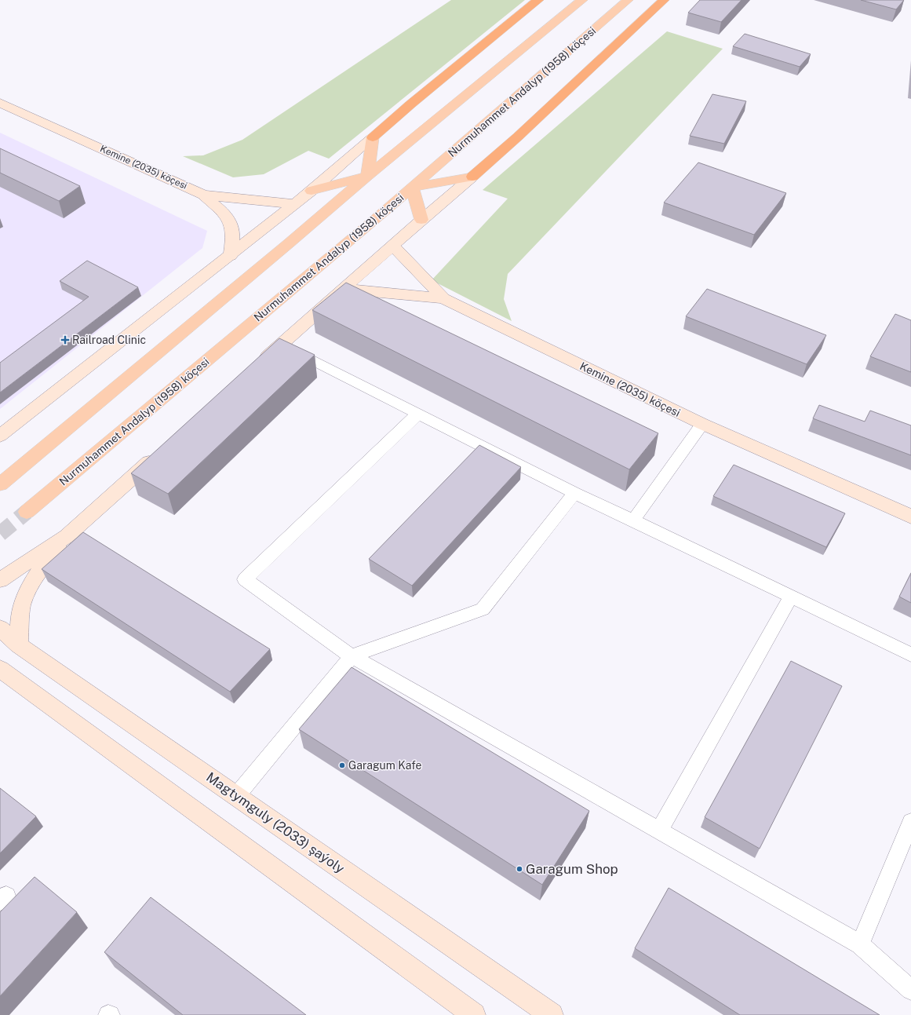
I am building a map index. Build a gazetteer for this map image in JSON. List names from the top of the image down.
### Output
{
  "streets": {
    "main road": ["Nurmuhammet Andalyp (1958) köçesi", "Kemine (2035) köçesi", "Magtymguly (2033) şaýoly"]
  },
  "places": {
    "health": ["Railroad Clinic"],
    "other": ["Garagum Kafe", "Garagum Shop"]
  }
}
